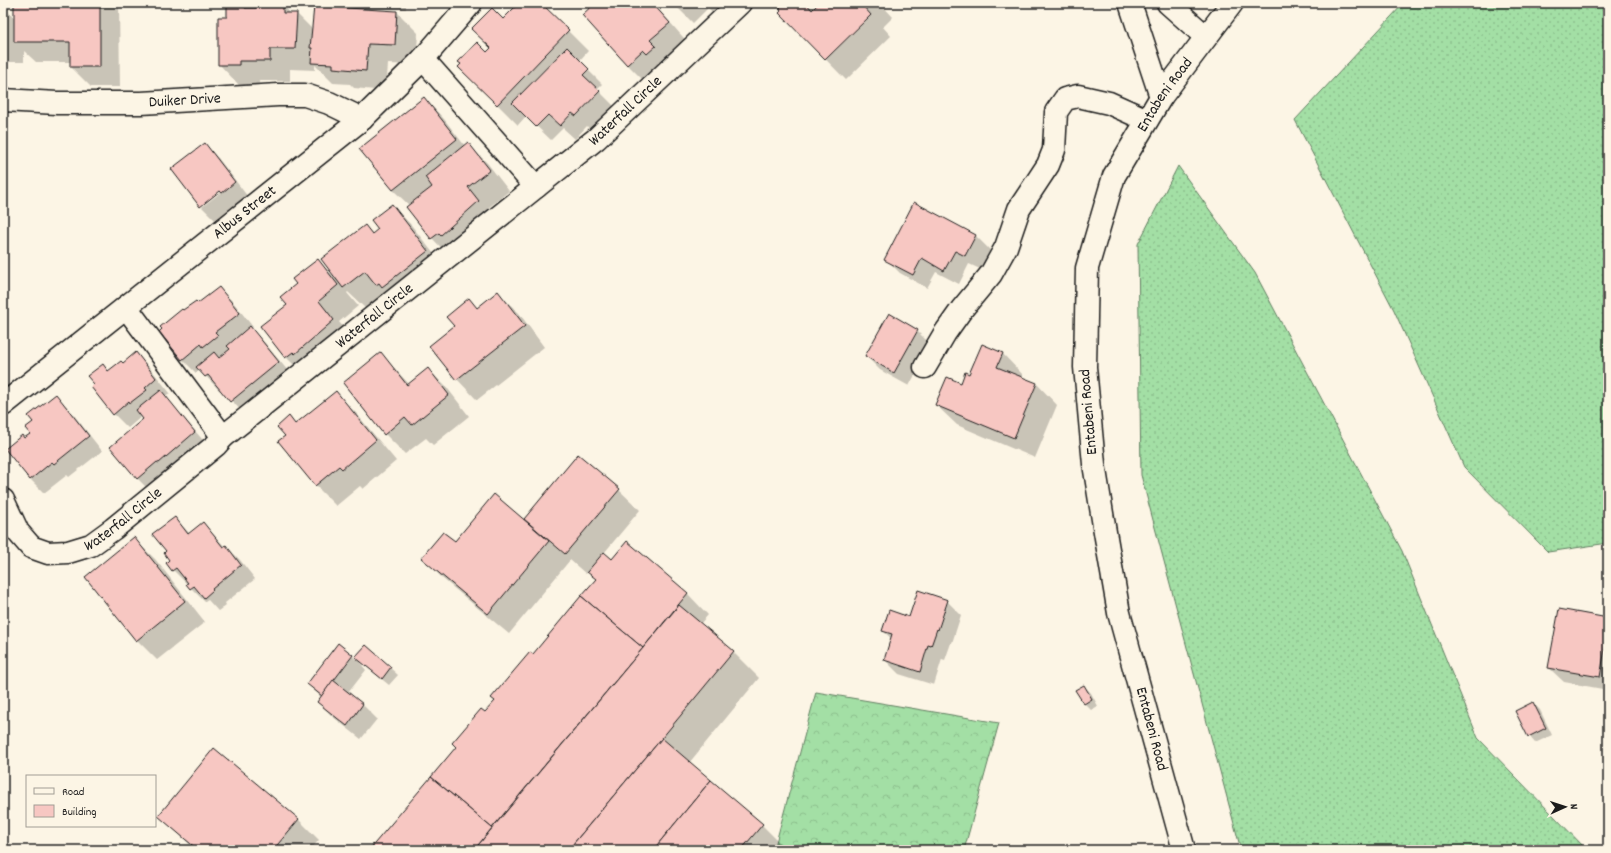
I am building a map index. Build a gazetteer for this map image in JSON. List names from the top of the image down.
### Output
{
  "streets": {
    "street": [
      "Entabeni Road",
      "Duiker Drive",
      "Waterfall Circle",
      "Albus Street"
    ]
  },
  "crossings": [
    ["Duiker Drive", "Albus Street"]
  ],
  "legend": ["Road", "Building"],
  "north": "right"
}
